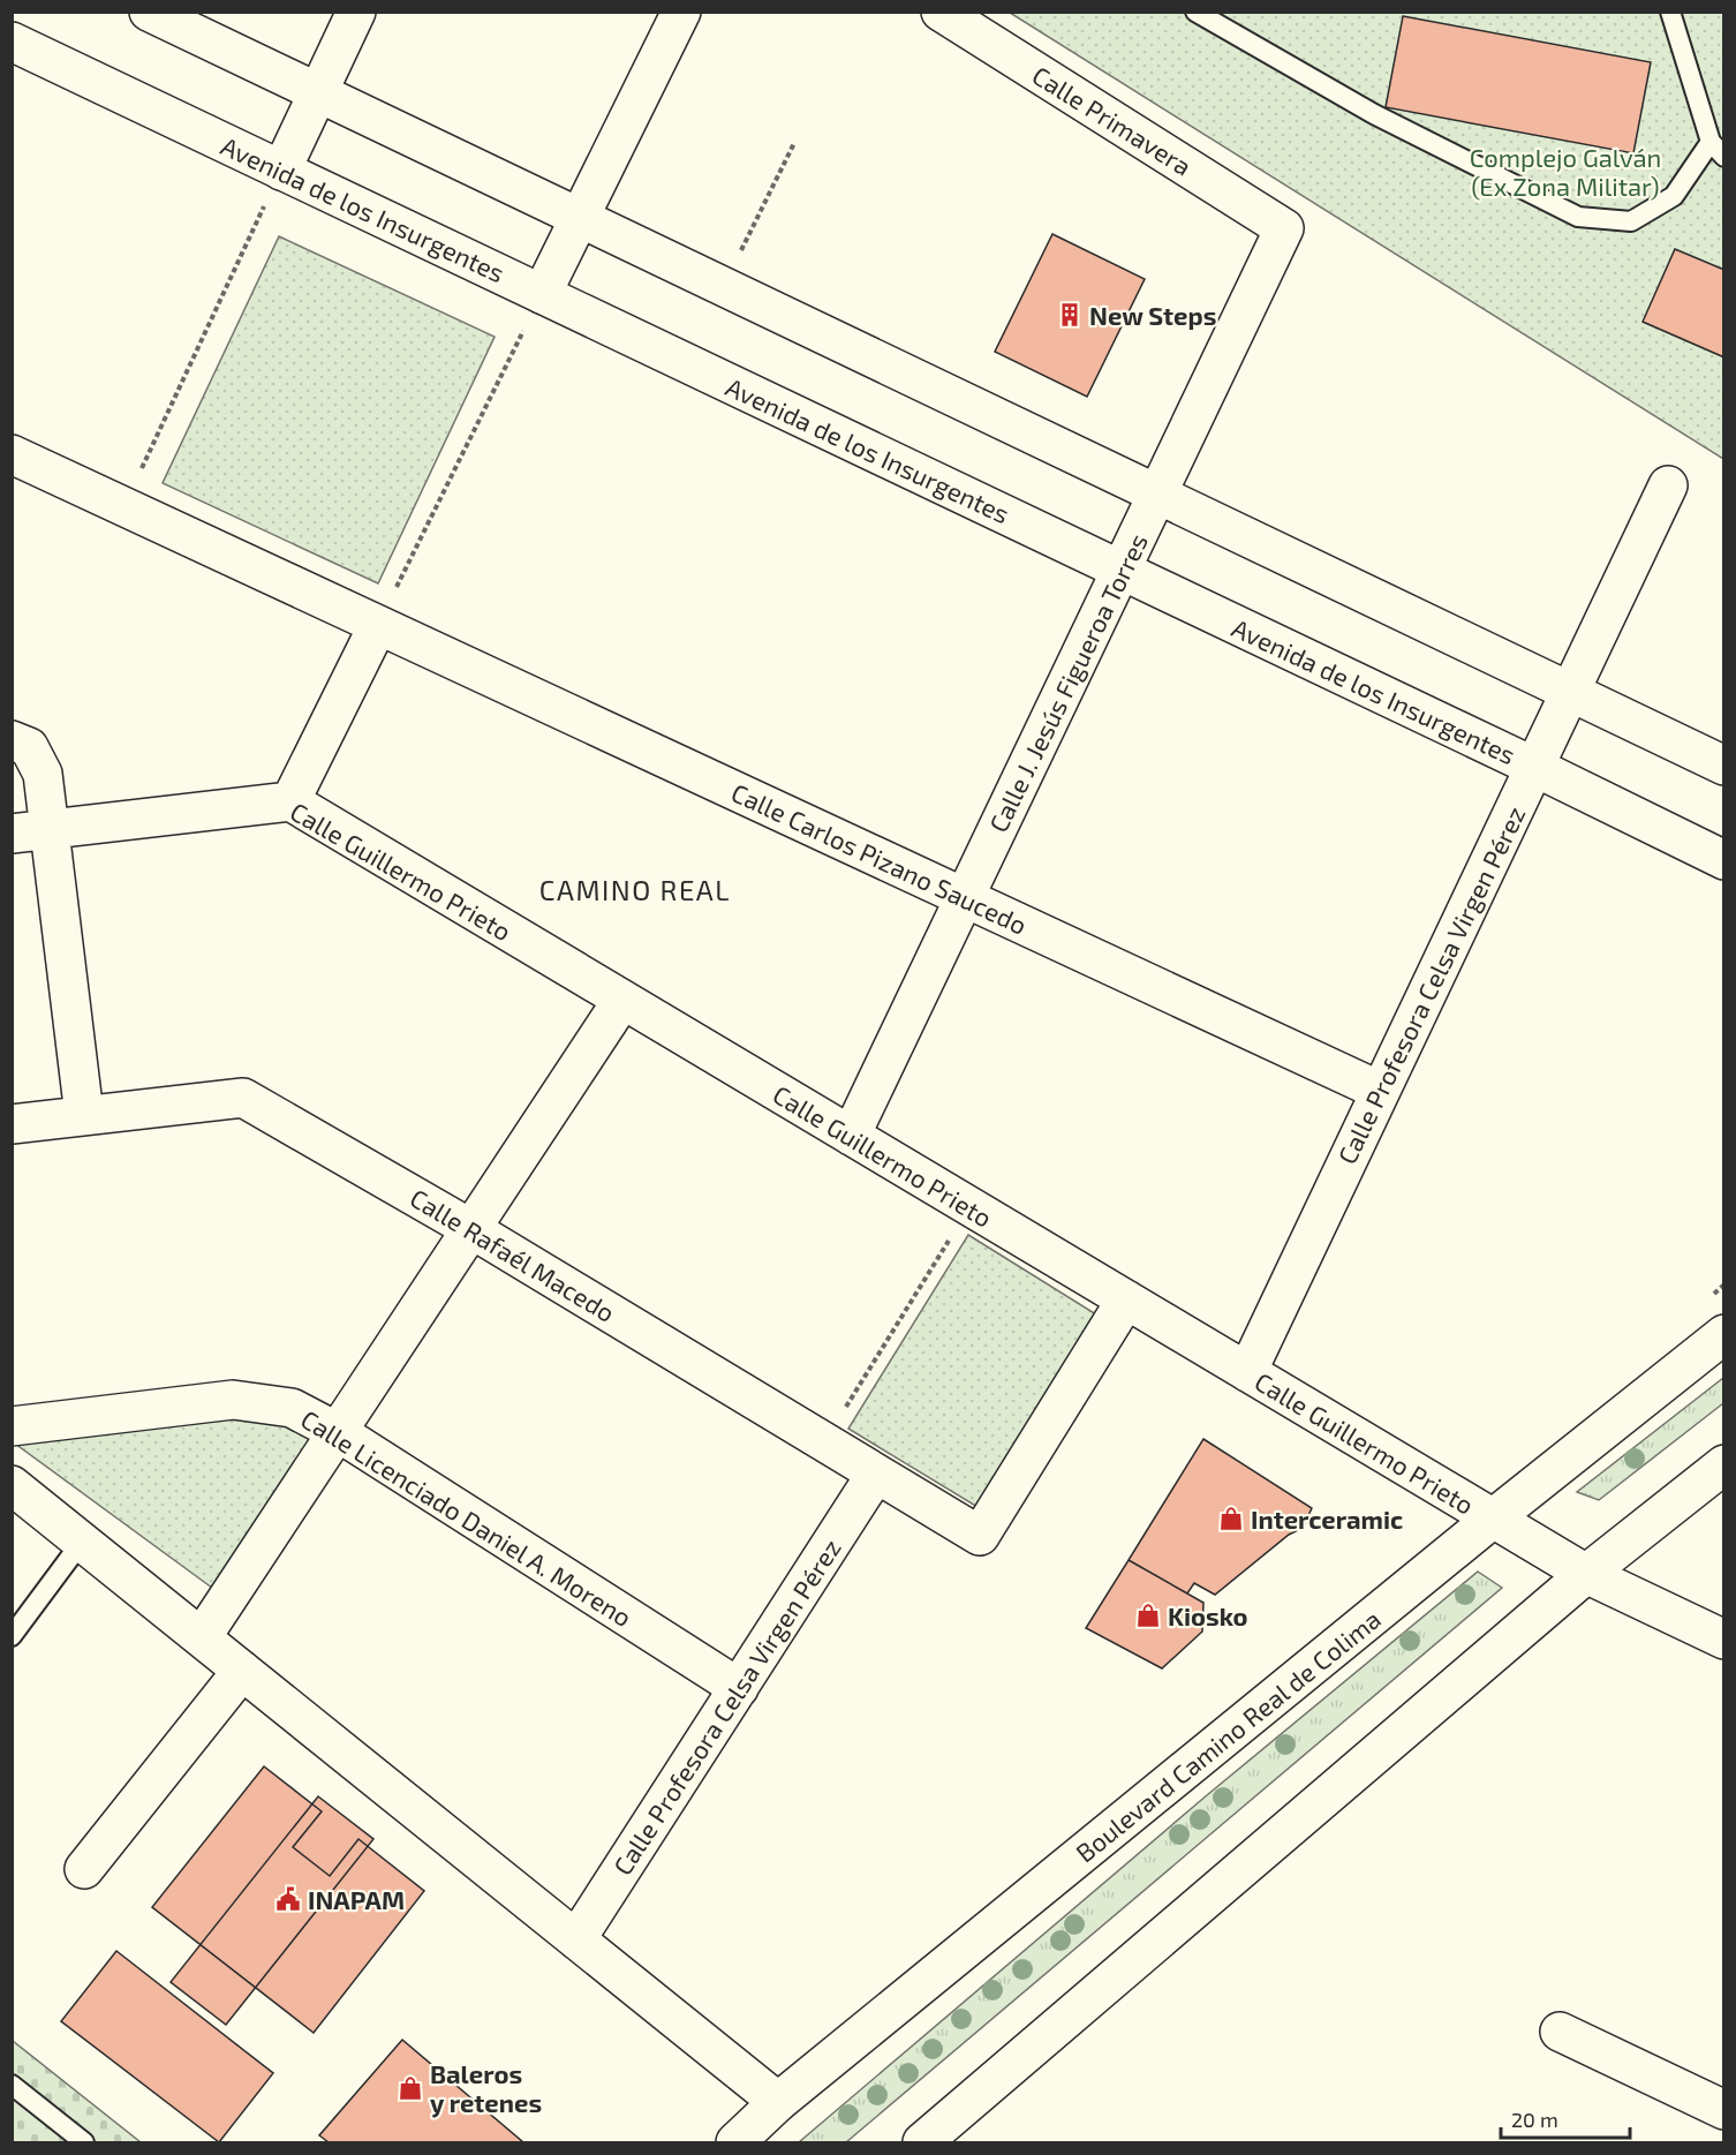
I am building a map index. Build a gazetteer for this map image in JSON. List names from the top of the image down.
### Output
{
  "streets": {
    "street": [
      "Calle Primavera",
      "Avenida de los Insurgentes",
      "Calle J. Jesús Figueroa Torres",
      "Calle Carlos Pizano Saucedo",
      "Calle Guillermo Prieto",
      "Calle Profesora Celsa Virgen Pérez",
      "Calle Rafaél Macedo",
      "Calle Licenciado Daniel A. Moreno",
      "Boulevard Camino Real de Colima"
    ]
  },
  "crossings": [
    ["Calle Primavera", "Calle J. Jesús Figueroa Torres"],
    ["Avenida de los Insurgentes", "Calle J. Jesús Figueroa Torres"],
    ["Avenida de los Insurgentes", "Calle Profesora Celsa Virgen Pérez"],
    ["Calle J. Jesús Figueroa Torres", "Calle Carlos Pizano Saucedo"],
    ["Calle J. Jesús Figueroa Torres", "Calle Guillermo Prieto"],
    ["Calle Carlos Pizano Saucedo", "Calle Profesora Celsa Virgen Pérez"],
    ["Calle Guillermo Prieto", "Calle Profesora Celsa Virgen Pérez"],
    ["Calle Guillermo Prieto", "Calle Rafaél Macedo"],
    ["Calle Guillermo Prieto", "Boulevard Camino Real de Colima"],
    ["Calle Profesora Celsa Virgen Pérez", "Calle Rafaél Macedo"],
    ["Calle Profesora Celsa Virgen Pérez", "Calle Licenciado Daniel A. Moreno"]
  ],
  "districts": ["CAMINO REAL"],
  "parks": ["Complejo Galván (Ex Zona Militar)"],
  "places": {
    "building": ["New Steps"],
    "shop": ["Interceramic", "Kiosko", "Baleros y retenes"],
    "public building": ["INAPAM"]
  },
  "scale_bar": "20 m"
}
